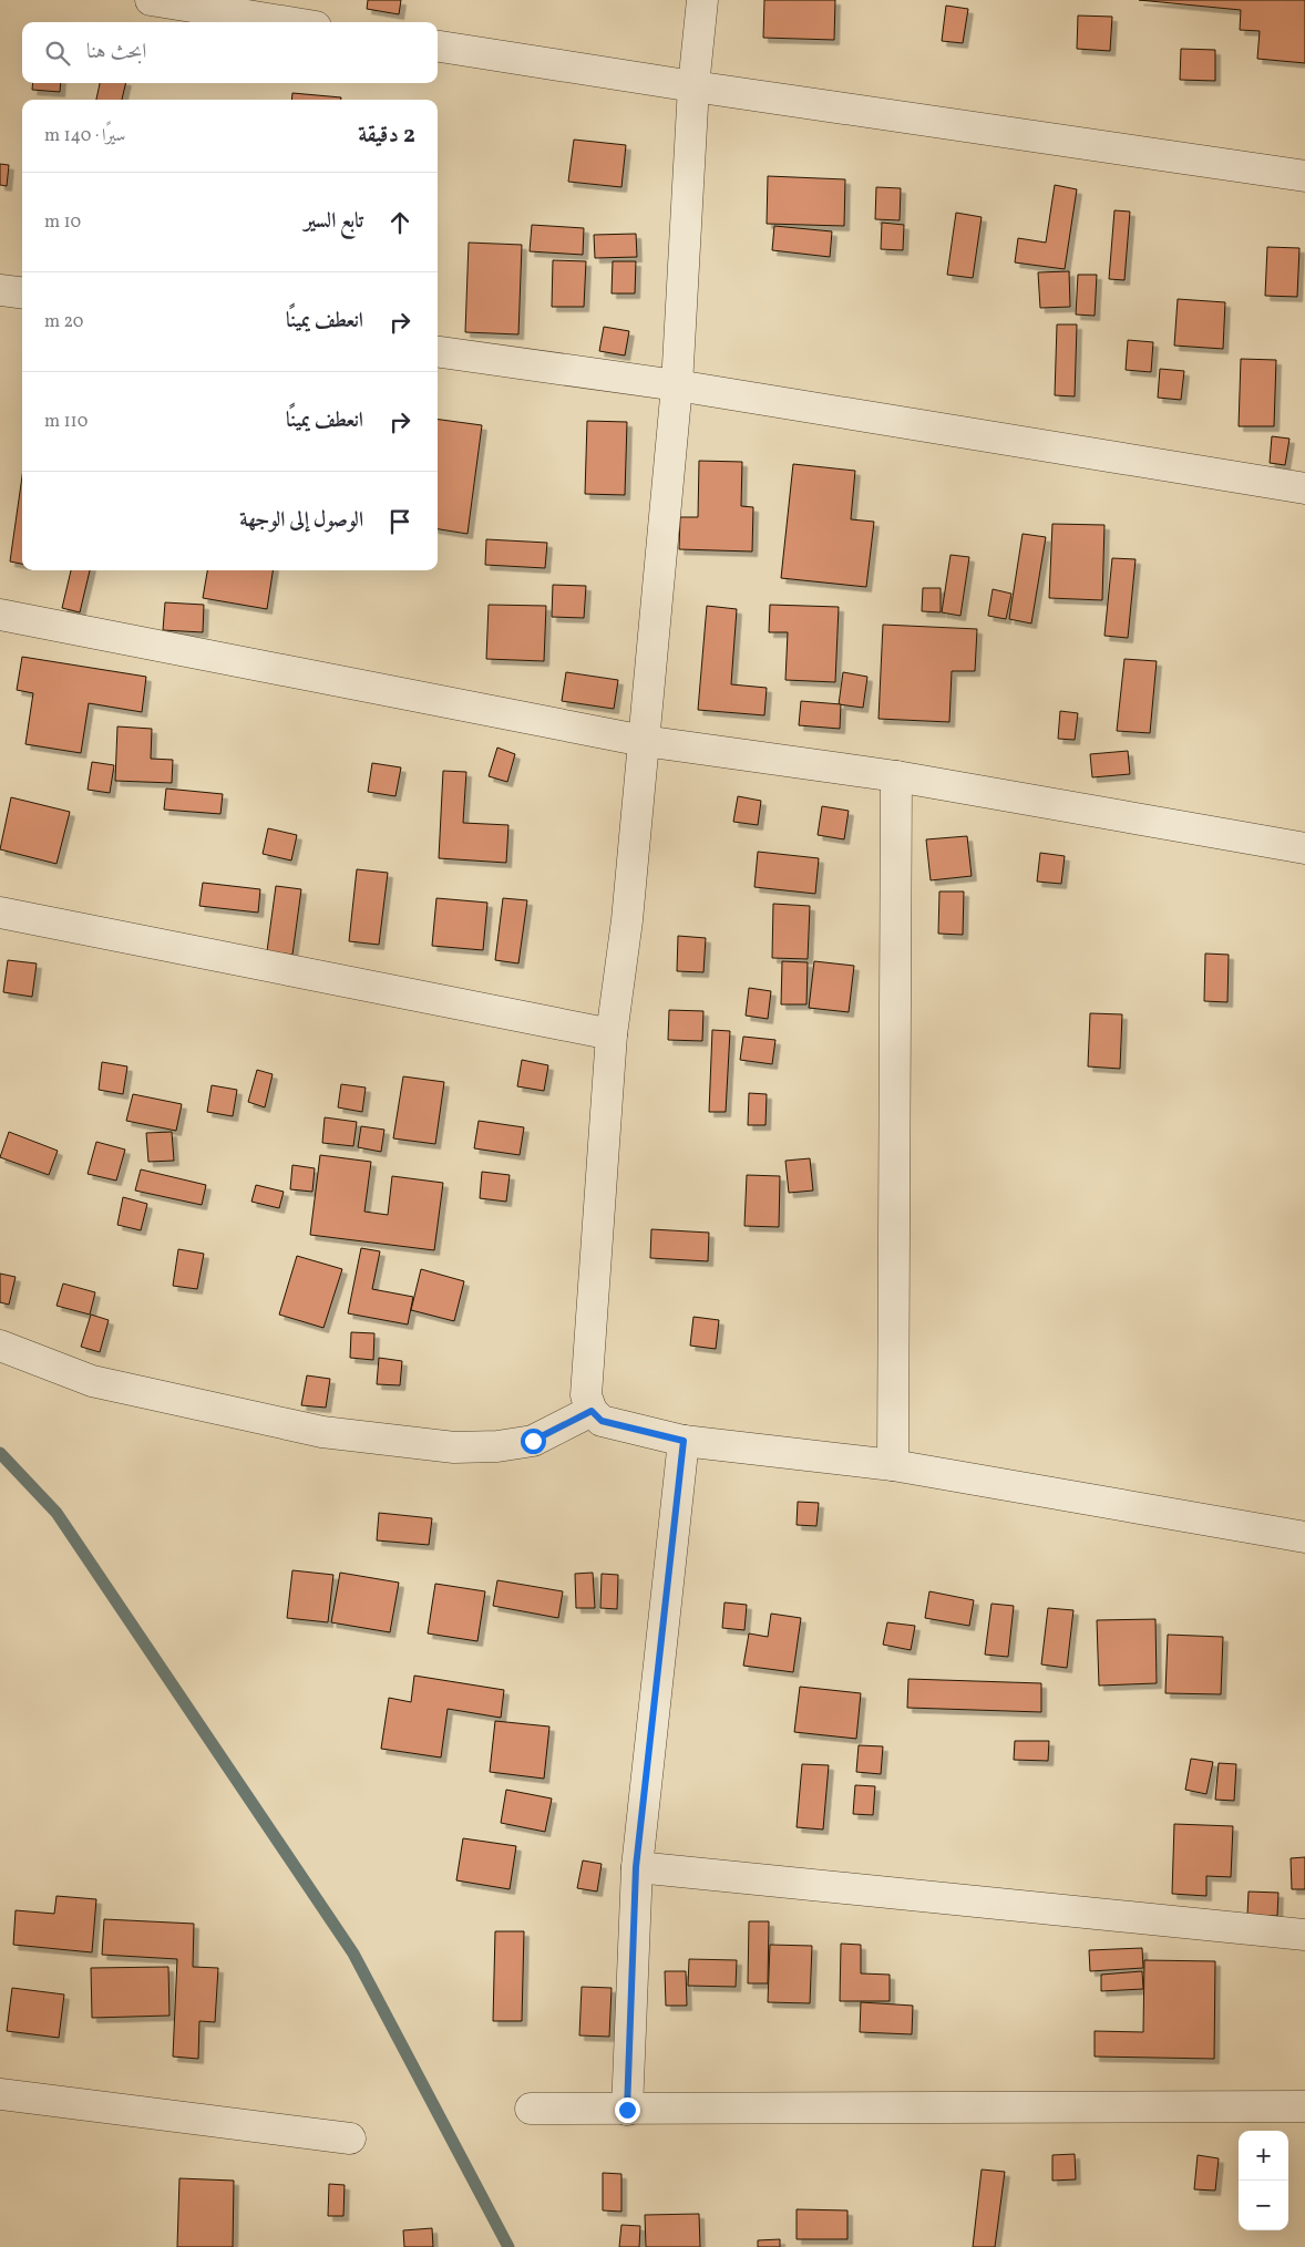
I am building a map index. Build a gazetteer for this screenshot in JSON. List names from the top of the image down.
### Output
{
  "page": {
    "search": "ابحث هنا",
    "heading": ["2 دقيقة", "سيرًا · 140 m"],
    "list": [
      ["تابع السير", "10 m"],
      ["انعطف يمينًا", "20 m"],
      ["انعطف يمينًا", "110 m"],
      "الوصول إلى الوجهة"
    ],
    "map_buttons": ["+", "−"]
  }
}
